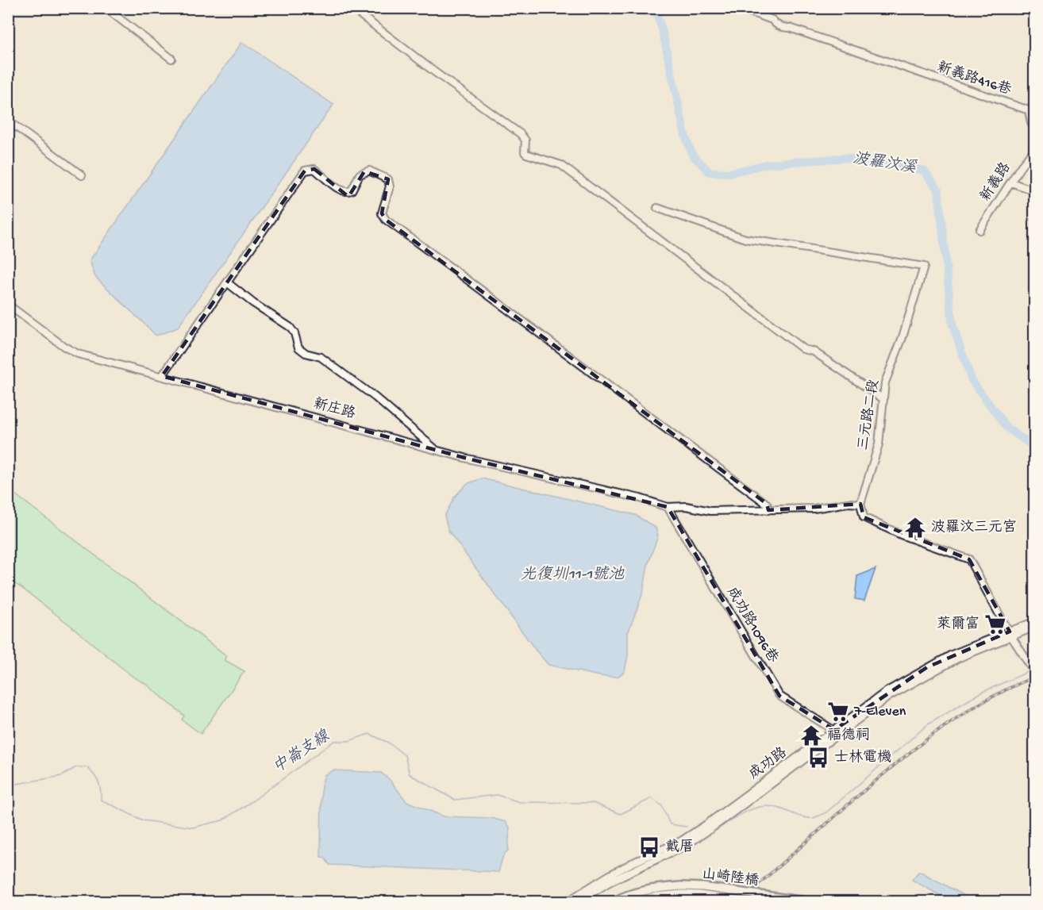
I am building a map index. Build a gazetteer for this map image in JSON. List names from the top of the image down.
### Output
{
  "streets": {
    "main road": ["山崎陸橋"],
    "street": [
      "新義路416巷",
      "新義路",
      "新庄路",
      "三元路二段",
      "成功路1096巷",
      "成功路"
    ]
  },
  "crossings": [
    ["新庄路", "三元路二段"],
    ["新庄路", "成功路1096巷"],
    ["成功路1096巷", "成功路"]
  ],
  "water": ["波羅汶溪", "光復圳11-1號池", "中崙支線"],
  "places": {
    "temple": ["波羅汶三元宮", "福德祠"],
    "supermarket": ["萊爾富", "7-Eleven"],
    "bus stop": ["士林電機", "戴厝"]
  }
}
